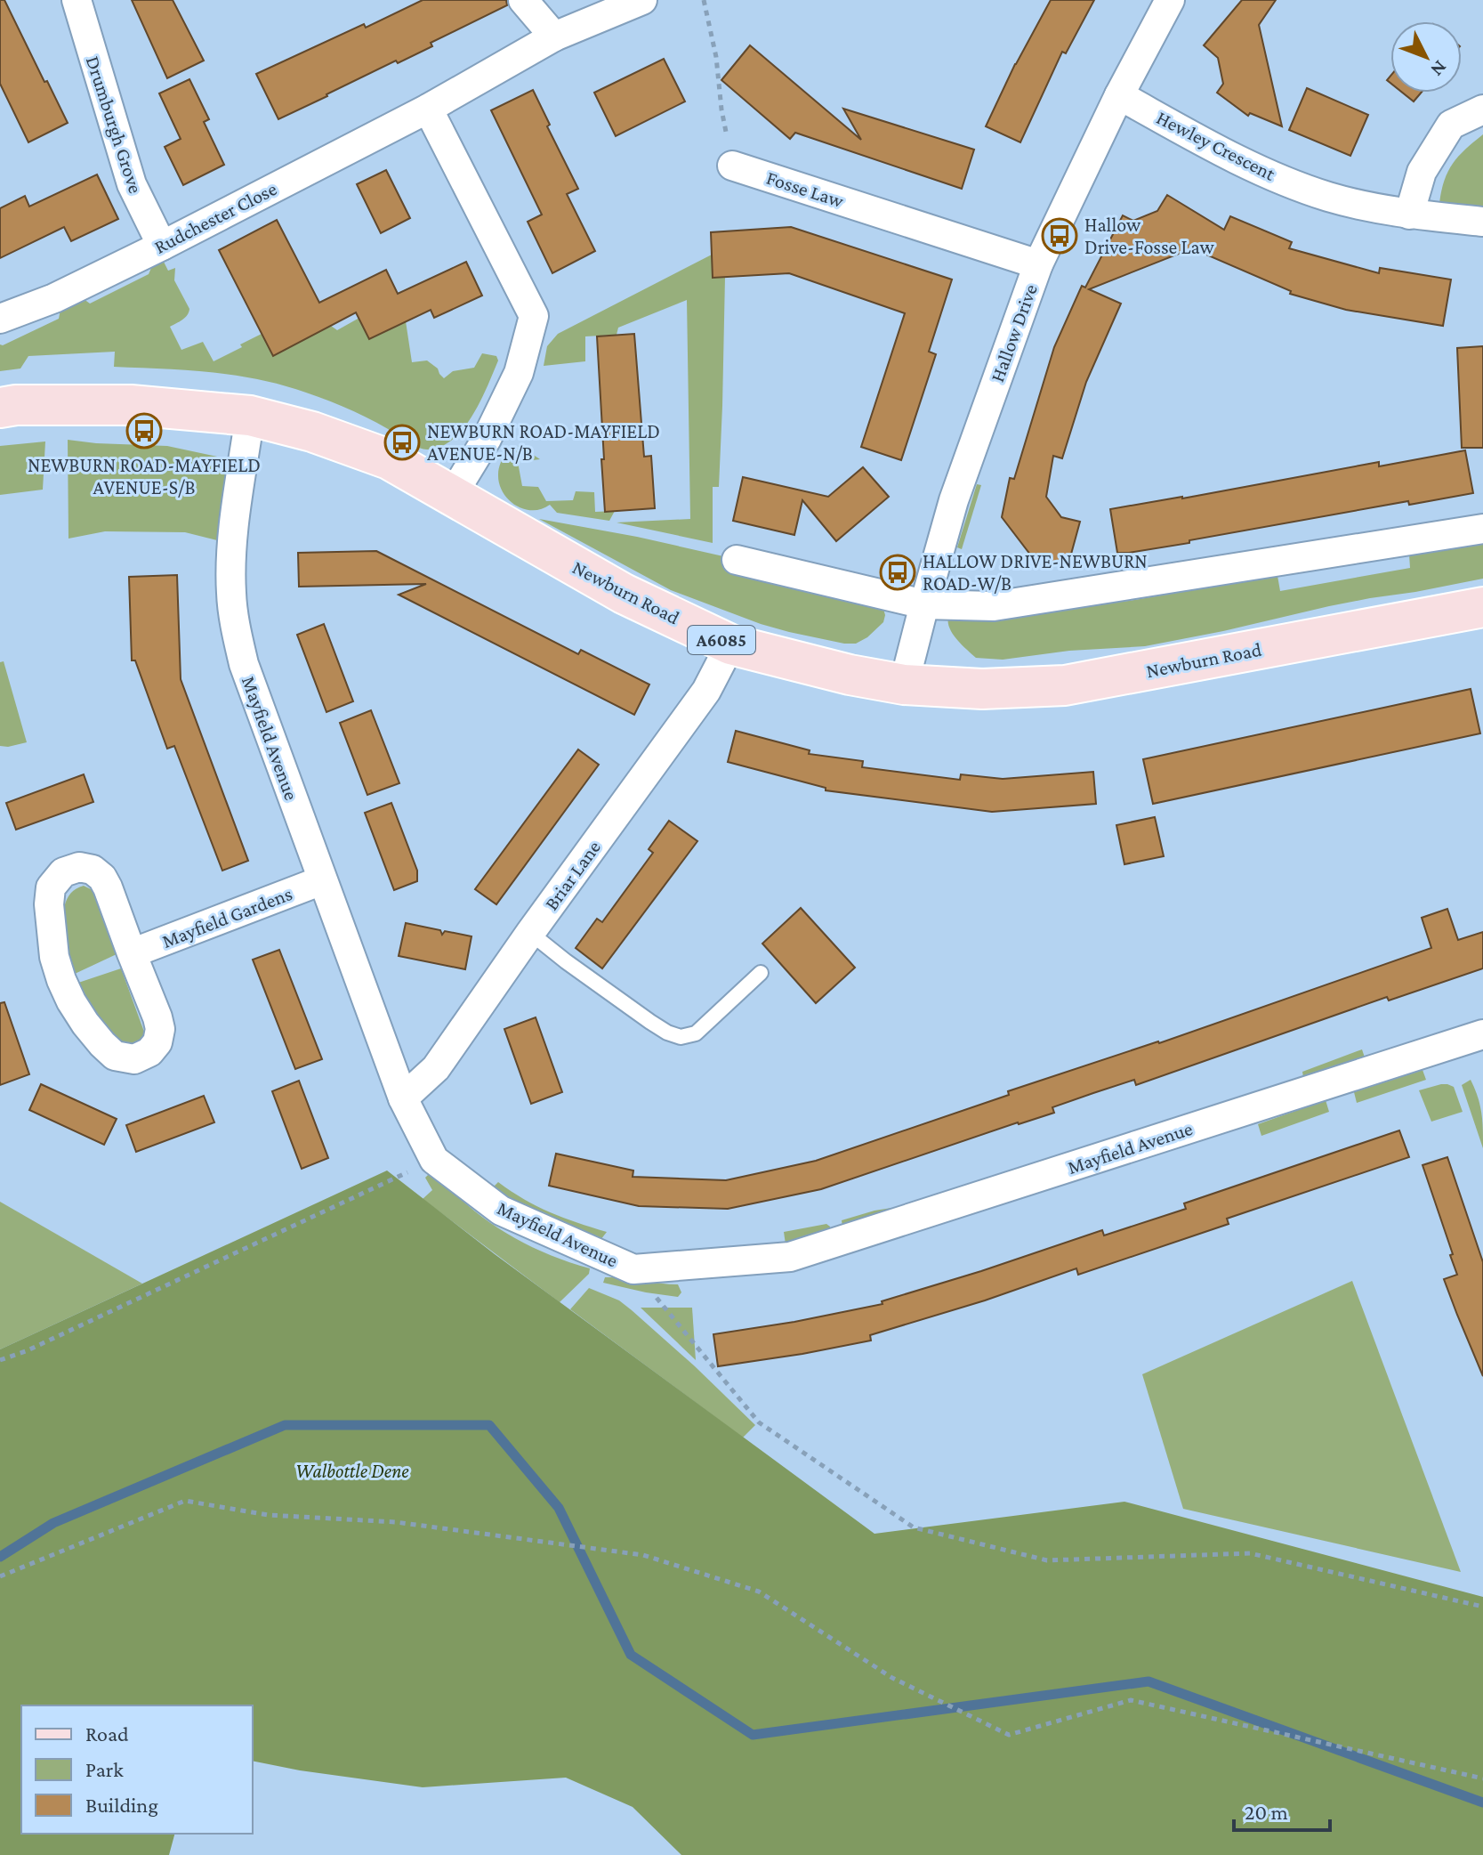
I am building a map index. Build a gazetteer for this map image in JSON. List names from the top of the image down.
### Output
{
  "streets": {
    "main road": ["Newburn Road", "A6085"],
    "street": [
      "Drumburgh Grove",
      "Hewley Crescent",
      "Fosse Law",
      "Rudchester Close",
      "Hallow Drive",
      "Mayfield Avenue",
      "Briar Lane",
      "Mayfield Gardens"
    ]
  },
  "crossings": [
    ["Drumburgh Grove", "Rudchester Close"],
    ["Hewley Crescent", "Hallow Drive"],
    ["Fosse Law", "Hallow Drive"],
    ["Hallow Drive", "Newburn Road"],
    ["Newburn Road", "Mayfield Avenue"],
    ["Newburn Road", "Briar Lane"],
    ["Mayfield Avenue", "Briar Lane"],
    ["Mayfield Avenue", "Mayfield Gardens"]
  ],
  "parks": ["Walbottle Dene"],
  "places": {
    "bus stop": [
      "Hallow Drive-Fosse Law",
      "NEWBURN ROAD-MAYFIELD AVENUE-S/B",
      "NEWBURN ROAD-MAYFIELD AVENUE-N/B",
      "HALLOW DRIVE-NEWBURN ROAD-W/B"
    ]
  },
  "legend": ["Road", "Park", "Building"],
  "scale_bar": "20 m",
  "north": "bottom right"
}
